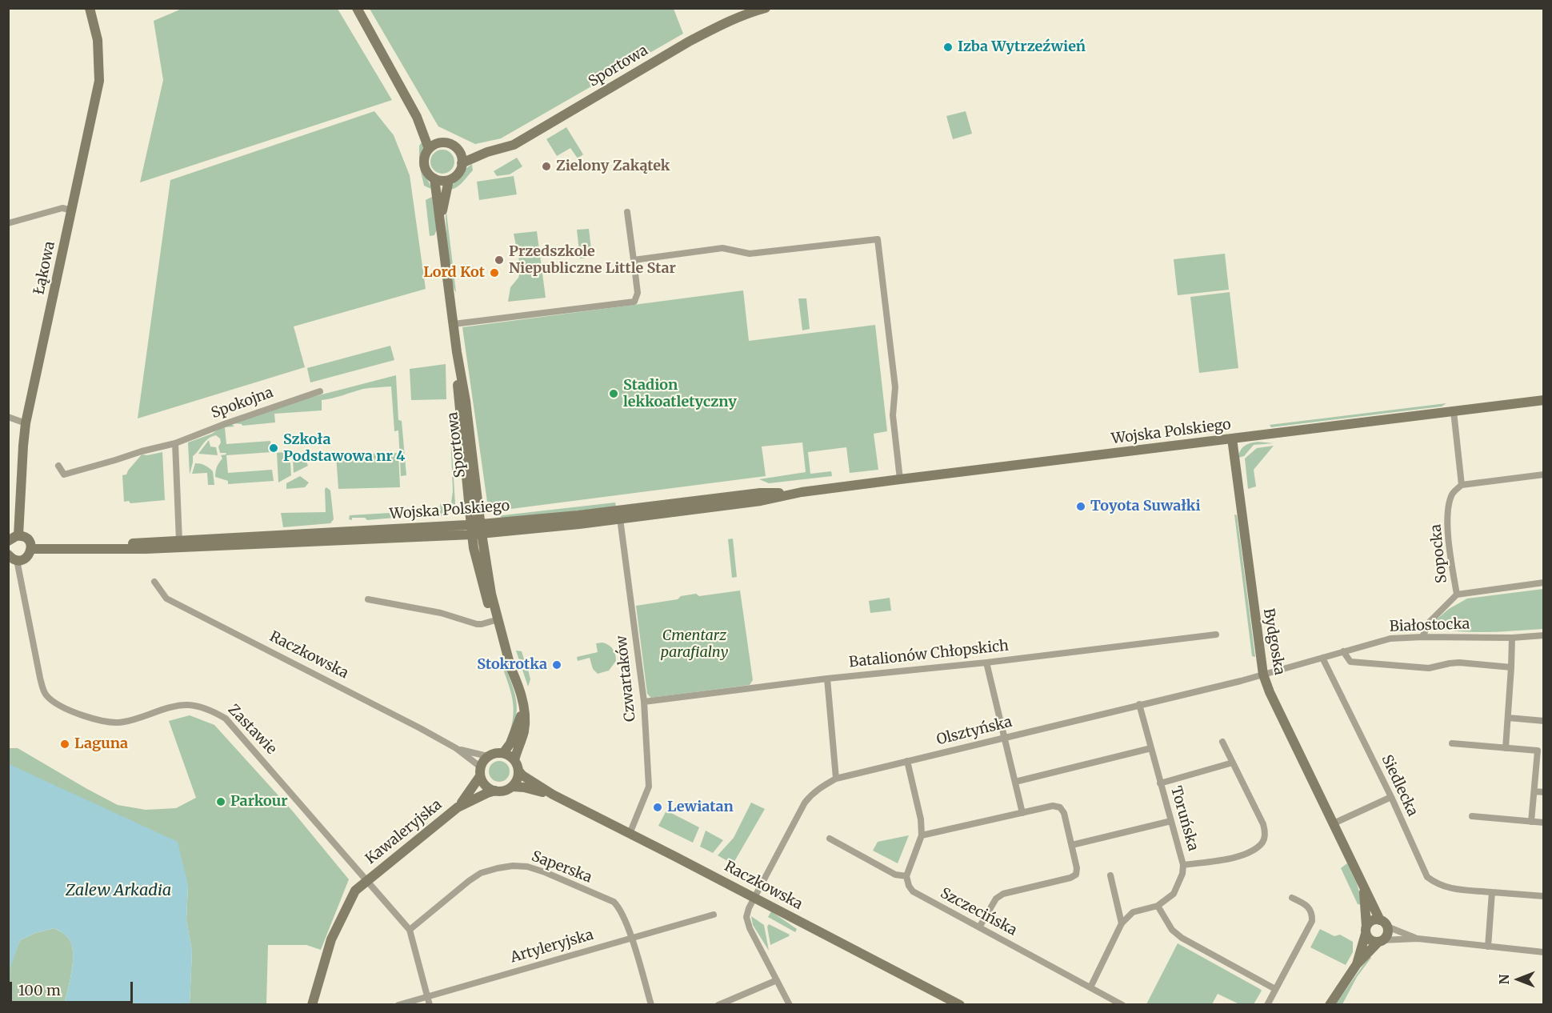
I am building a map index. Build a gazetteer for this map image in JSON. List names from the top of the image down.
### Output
{
  "streets": {
    "street": [
      "Sportowa",
      "Łąkowa",
      "Spokojna",
      "Wojska Polskiego",
      "Sopocka",
      "Białostocka",
      "Bydgoska",
      "Batalionów Chłopskich",
      "Raczkowska",
      "Czwartaków",
      "Zastawie",
      "Olsztyńska",
      "Siedlecka",
      "Toruńska",
      "Kawaleryjska",
      "Saperska",
      "Szczecińska",
      "Artyleryjska"
    ]
  },
  "crossings": [
    ["Sportowa", "Wojska Polskiego"],
    ["Sportowa", "Raczkowska"],
    ["Sportowa", "Kawaleryjska"],
    ["Wojska Polskiego", "Bydgoska"],
    ["Wojska Polskiego", "Czwartaków"],
    ["Białostocka", "Bydgoska"],
    ["Białostocka", "Olsztyńska"],
    ["Białostocka", "Siedlecka"],
    ["Bydgoska", "Olsztyńska"],
    ["Batalionów Chłopskich", "Czwartaków"],
    ["Raczkowska", "Czwartaków"],
    ["Raczkowska", "Olsztyńska"],
    ["Raczkowska", "Kawaleryjska"],
    ["Zastawie", "Kawaleryjska"],
    ["Olsztyńska", "Toruńska"],
    ["Toruńska", "Szczecińska"],
    ["Kawaleryjska", "Saperska"],
    ["Kawaleryjska", "Artyleryjska"],
    ["Saperska", "Artyleryjska"]
  ],
  "water": ["Zalew Arkadia"],
  "parks": ["Cmentarz parafialny"],
  "places": [
    "Izba Wytrzeźwień",
    "Zielony Zakątek",
    "Przedszkole Niepubliczne Little Star",
    "Lord Kot",
    "Stadion lekkoatletyczny",
    "Szkoła Podstawowa nr 4",
    "Toyota Suwałki",
    "Stokrotka",
    "Laguna",
    "Parkour",
    "Lewiatan"
  ],
  "scale_bar": "100 m",
  "north": "left"
}
